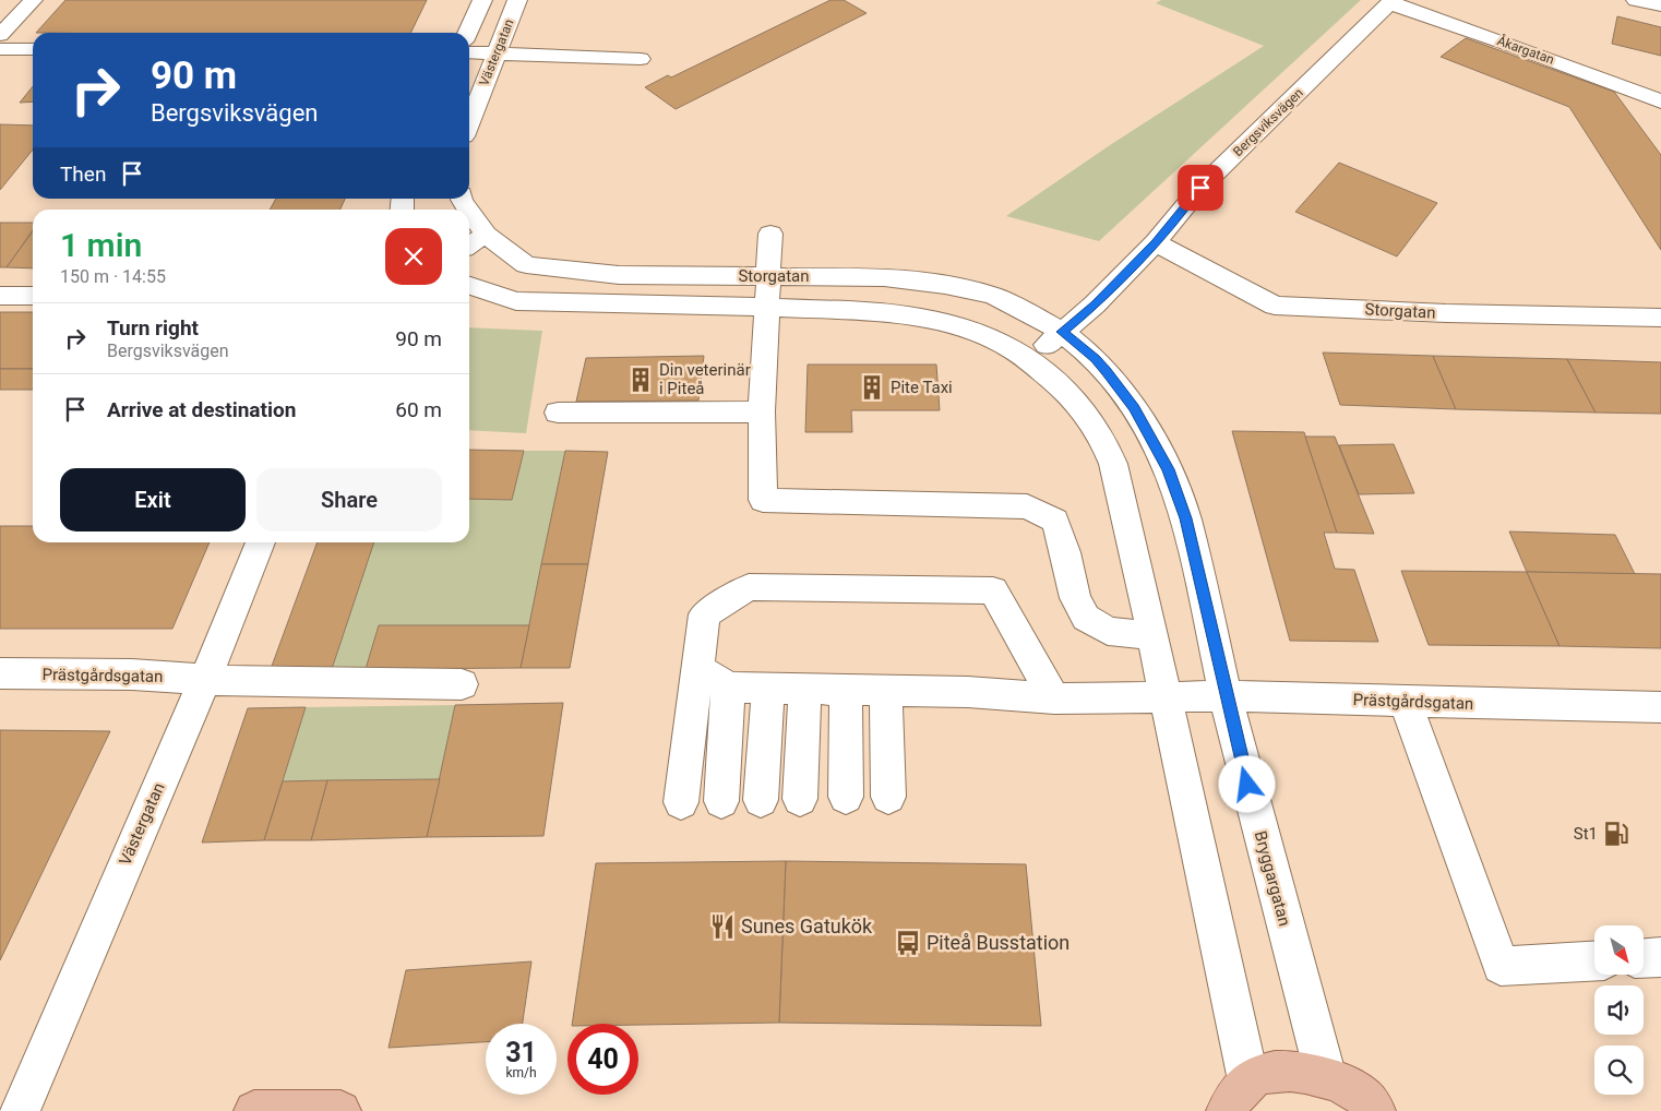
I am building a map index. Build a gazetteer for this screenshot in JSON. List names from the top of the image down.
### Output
{
  "streets": {
    "street": [
      "Åkargatan",
      "Västergatan",
      "Bergsviksvägen",
      "Storgatan",
      "Prästgårdsgatan",
      "Bryggargatan"
    ]
  },
  "crossings": [
    ["Åkargatan", "Bergsviksvägen"],
    ["Västergatan", "Prästgårdsgatan"],
    ["Bergsviksvägen", "Storgatan"],
    ["Bergsviksvägen", "Bryggargatan"],
    ["Storgatan", "Bryggargatan"],
    ["Prästgårdsgatan", "Bryggargatan"]
  ],
  "places": {
    "building": ["Din veterinär i Piteå", "Pite Taxi"],
    "fuel station": ["St1"],
    "restaurant": ["Sunes Gatukök"],
    "bus stop": ["Piteå Busstation"]
  },
  "north": "bottom right",
  "page": {
    "turn": ["90 m", "Bergsviksvägen"],
    "then": "Then",
    "heading": ["1 min", "150 m · 14:55"],
    "list": [
      {
        "name": "Turn right",
        "note": "Bergsviksvägen",
        "value": "90 m"
      },
      {
        "name": "Arrive at destination",
        "value": "60 m"
      }
    ],
    "buttons": ["Exit", "Share"],
    "speed": "31 km/h",
    "limit": "40"
  }
}
